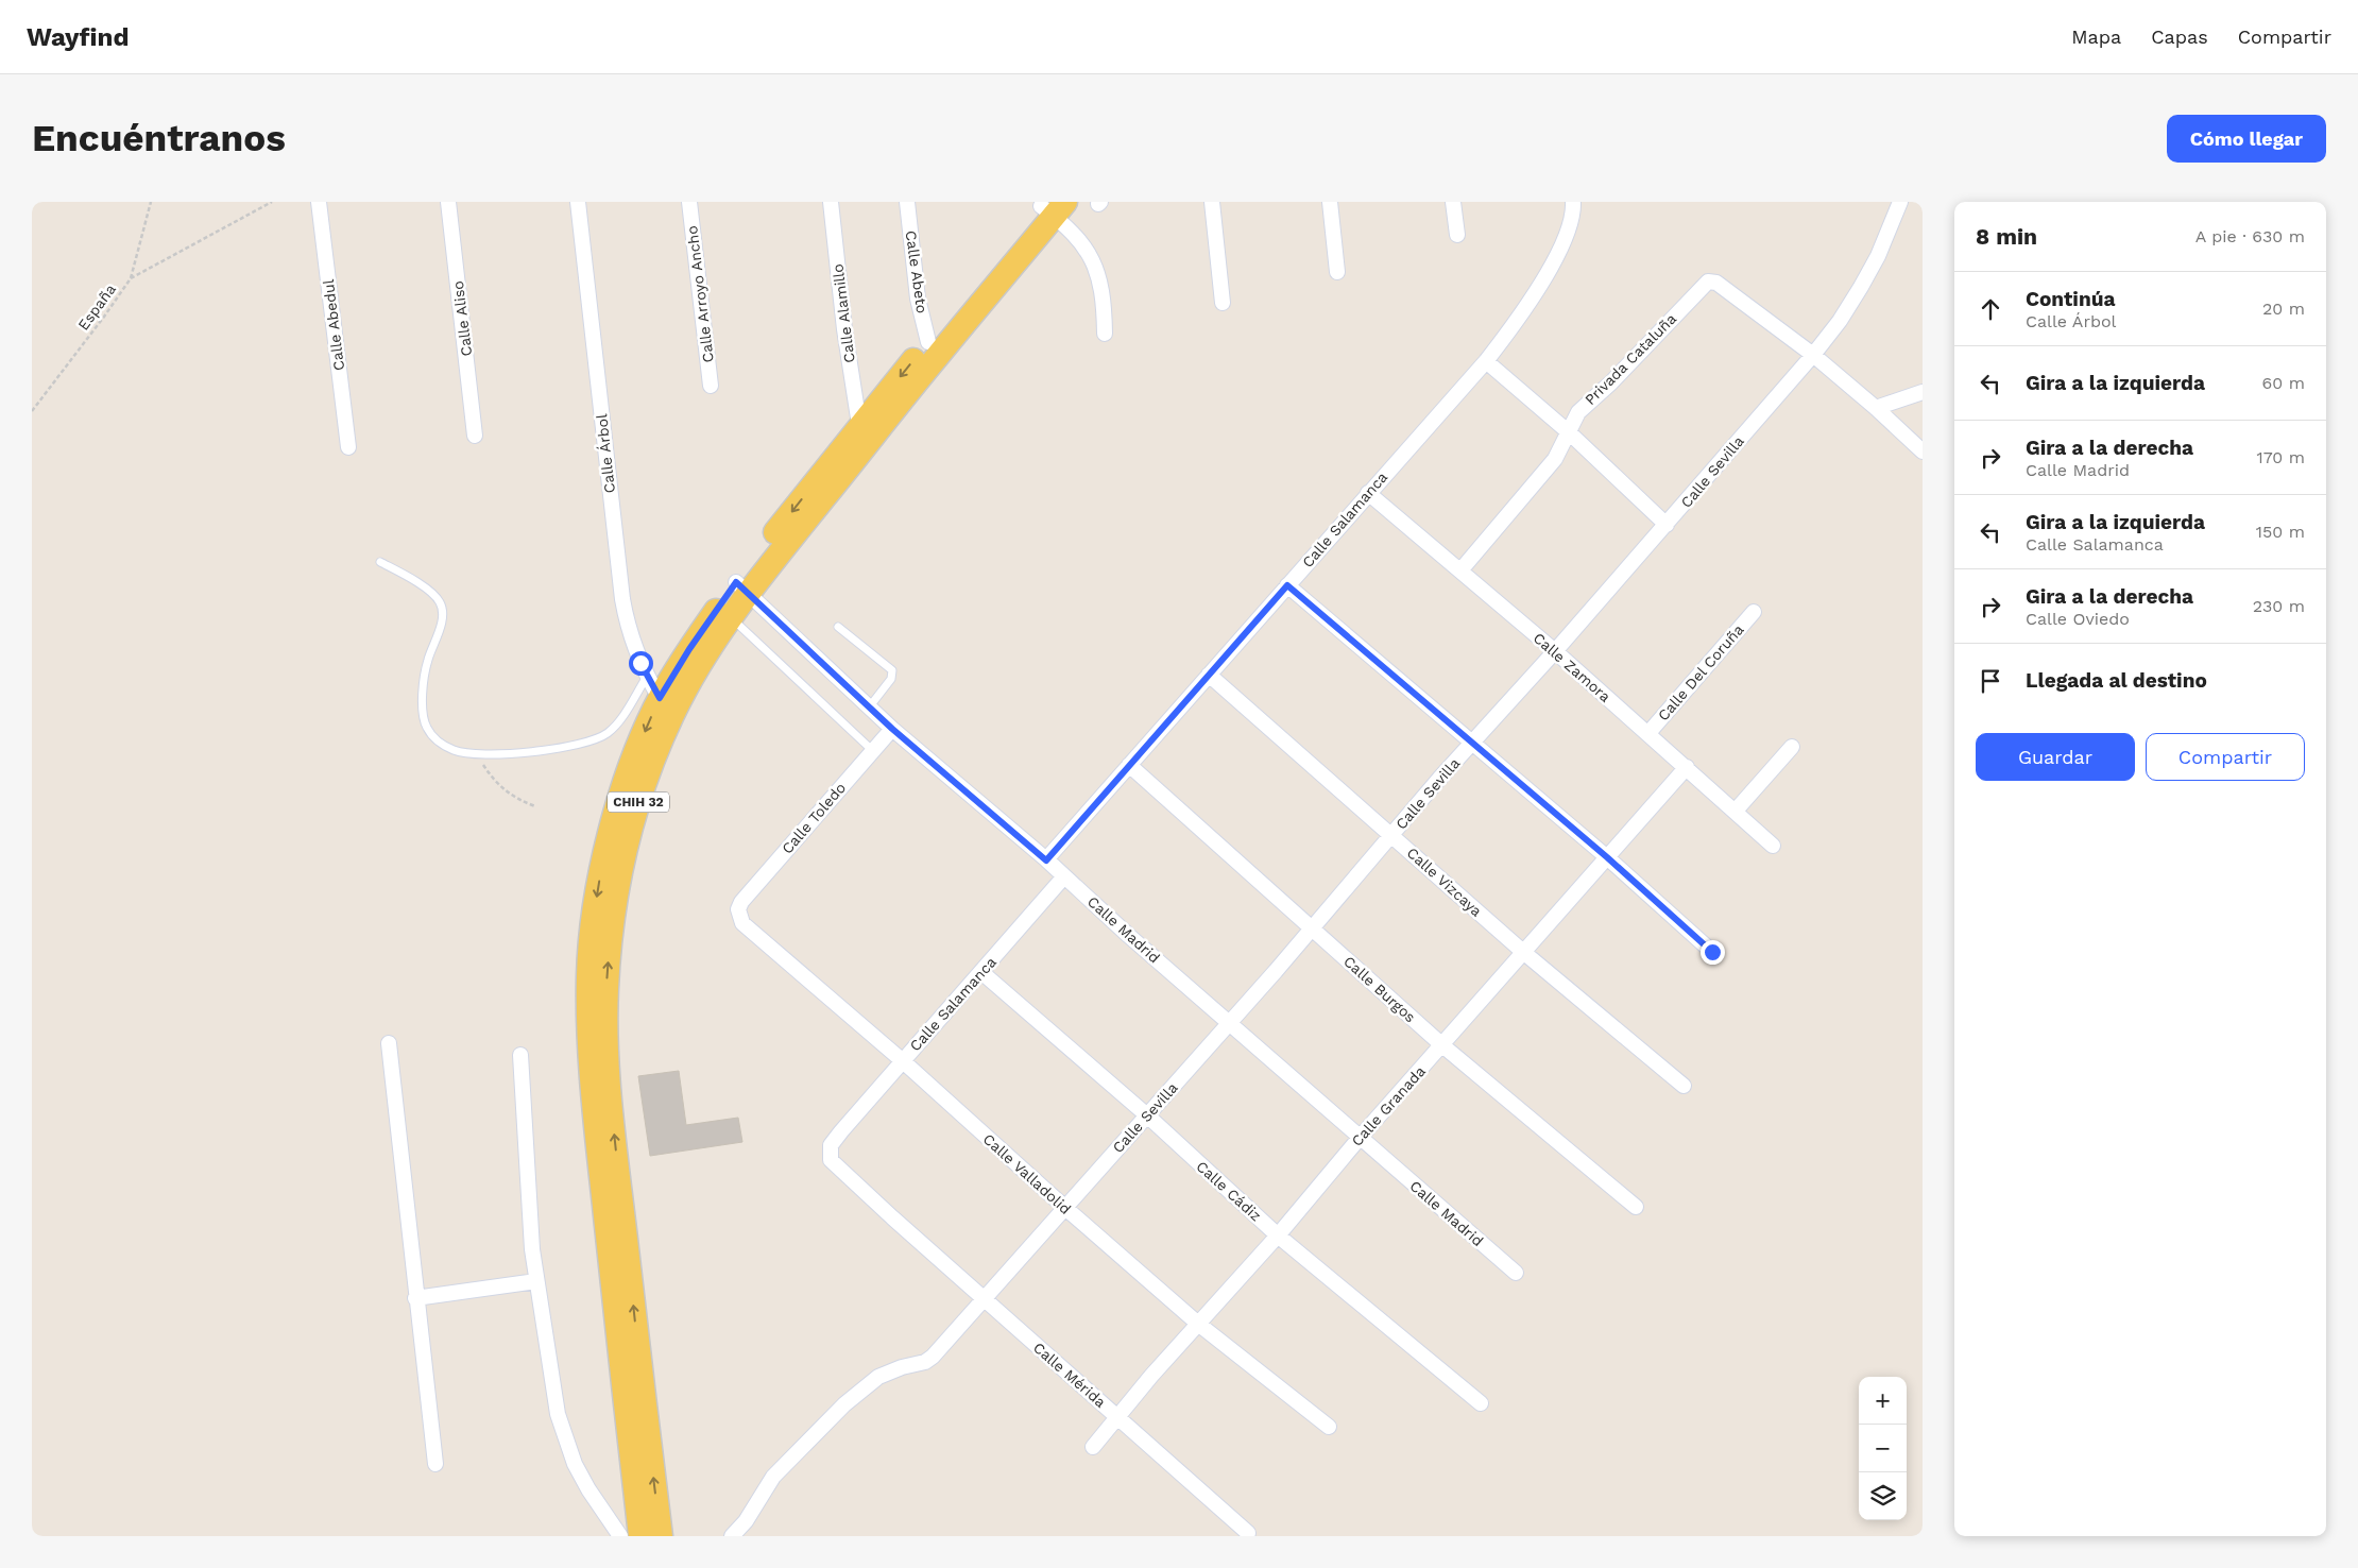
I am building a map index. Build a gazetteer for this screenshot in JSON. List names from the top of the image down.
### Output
{
  "streets": {
    "main road": ["CHIH 32"],
    "street": [
      "Calle Abeto",
      "Calle Arroyo Ancho",
      "Calle Alamillo",
      "Calle Aliso",
      "Calle Abedul",
      "Privada Cataluña",
      "Calle Árbol",
      "Calle Sevilla",
      "Calle Salamanca",
      "Calle Zamora",
      "Calle Del Coruña",
      "Calle Toledo",
      "Calle Vizcaya",
      "Calle Madrid",
      "Calle Burgos",
      "Calle Granada",
      "Calle Valladolid",
      "Calle Cádiz",
      "Calle Mérida"
    ],
    "path": ["España"]
  },
  "crossings": [
    ["Calle Abeto", "CHIH 32"],
    ["Calle Alamillo", "CHIH 32"],
    ["Privada Cataluña", "Calle Sevilla"],
    ["Privada Cataluña", "Calle Zamora"],
    ["Calle Árbol", "CHIH 32"],
    ["Calle Sevilla", "Calle Zamora"],
    ["Calle Sevilla", "Calle Vizcaya"],
    ["Calle Sevilla", "Calle Madrid"],
    ["Calle Sevilla", "Calle Burgos"],
    ["Calle Sevilla", "Calle Valladolid"],
    ["Calle Sevilla", "Calle Cádiz"],
    ["Calle Sevilla", "Calle Mérida"],
    ["Calle Salamanca", "Calle Zamora"],
    ["Calle Salamanca", "Calle Vizcaya"],
    ["Calle Salamanca", "Calle Madrid"],
    ["Calle Salamanca", "Calle Burgos"],
    ["Calle Salamanca", "Calle Valladolid"],
    ["Calle Salamanca", "Calle Cádiz"],
    ["Calle Salamanca", "Calle Mérida"],
    ["Calle Zamora", "Calle Del Coruña"],
    ["Calle Zamora", "Calle Granada"],
    ["CHIH 32", "Calle Madrid"],
    ["Calle Toledo", "Calle Madrid"],
    ["Calle Toledo", "Calle Valladolid"],
    ["Calle Vizcaya", "Calle Granada"],
    ["Calle Madrid", "Calle Granada"],
    ["Calle Burgos", "Calle Granada"],
    ["Calle Granada", "Calle Valladolid"],
    ["Calle Granada", "Calle Cádiz"],
    ["Calle Granada", "Calle Mérida"]
  ],
  "page": {
    "header": "Wayfind",
    "nav": ["Mapa", "Capas", "Compartir"],
    "buttons": [
      "Cómo llegar",
      ["Guardar", "Compartir"]
    ],
    "title": "Encuéntranos",
    "heading": ["8 min", "A pie · 630 m"],
    "list": [
      ["Continúa", "Calle Árbol", "20 m"],
      ["Gira a la izquierda", "60 m"],
      ["Gira a la derecha", "Calle Madrid", "170 m"],
      ["Gira a la izquierda", "Calle Salamanca", "150 m"],
      ["Gira a la derecha", "Calle Oviedo", "230 m"],
      "Llegada al destino"
    ],
    "map_buttons": ["+", "−"]
  }
}
